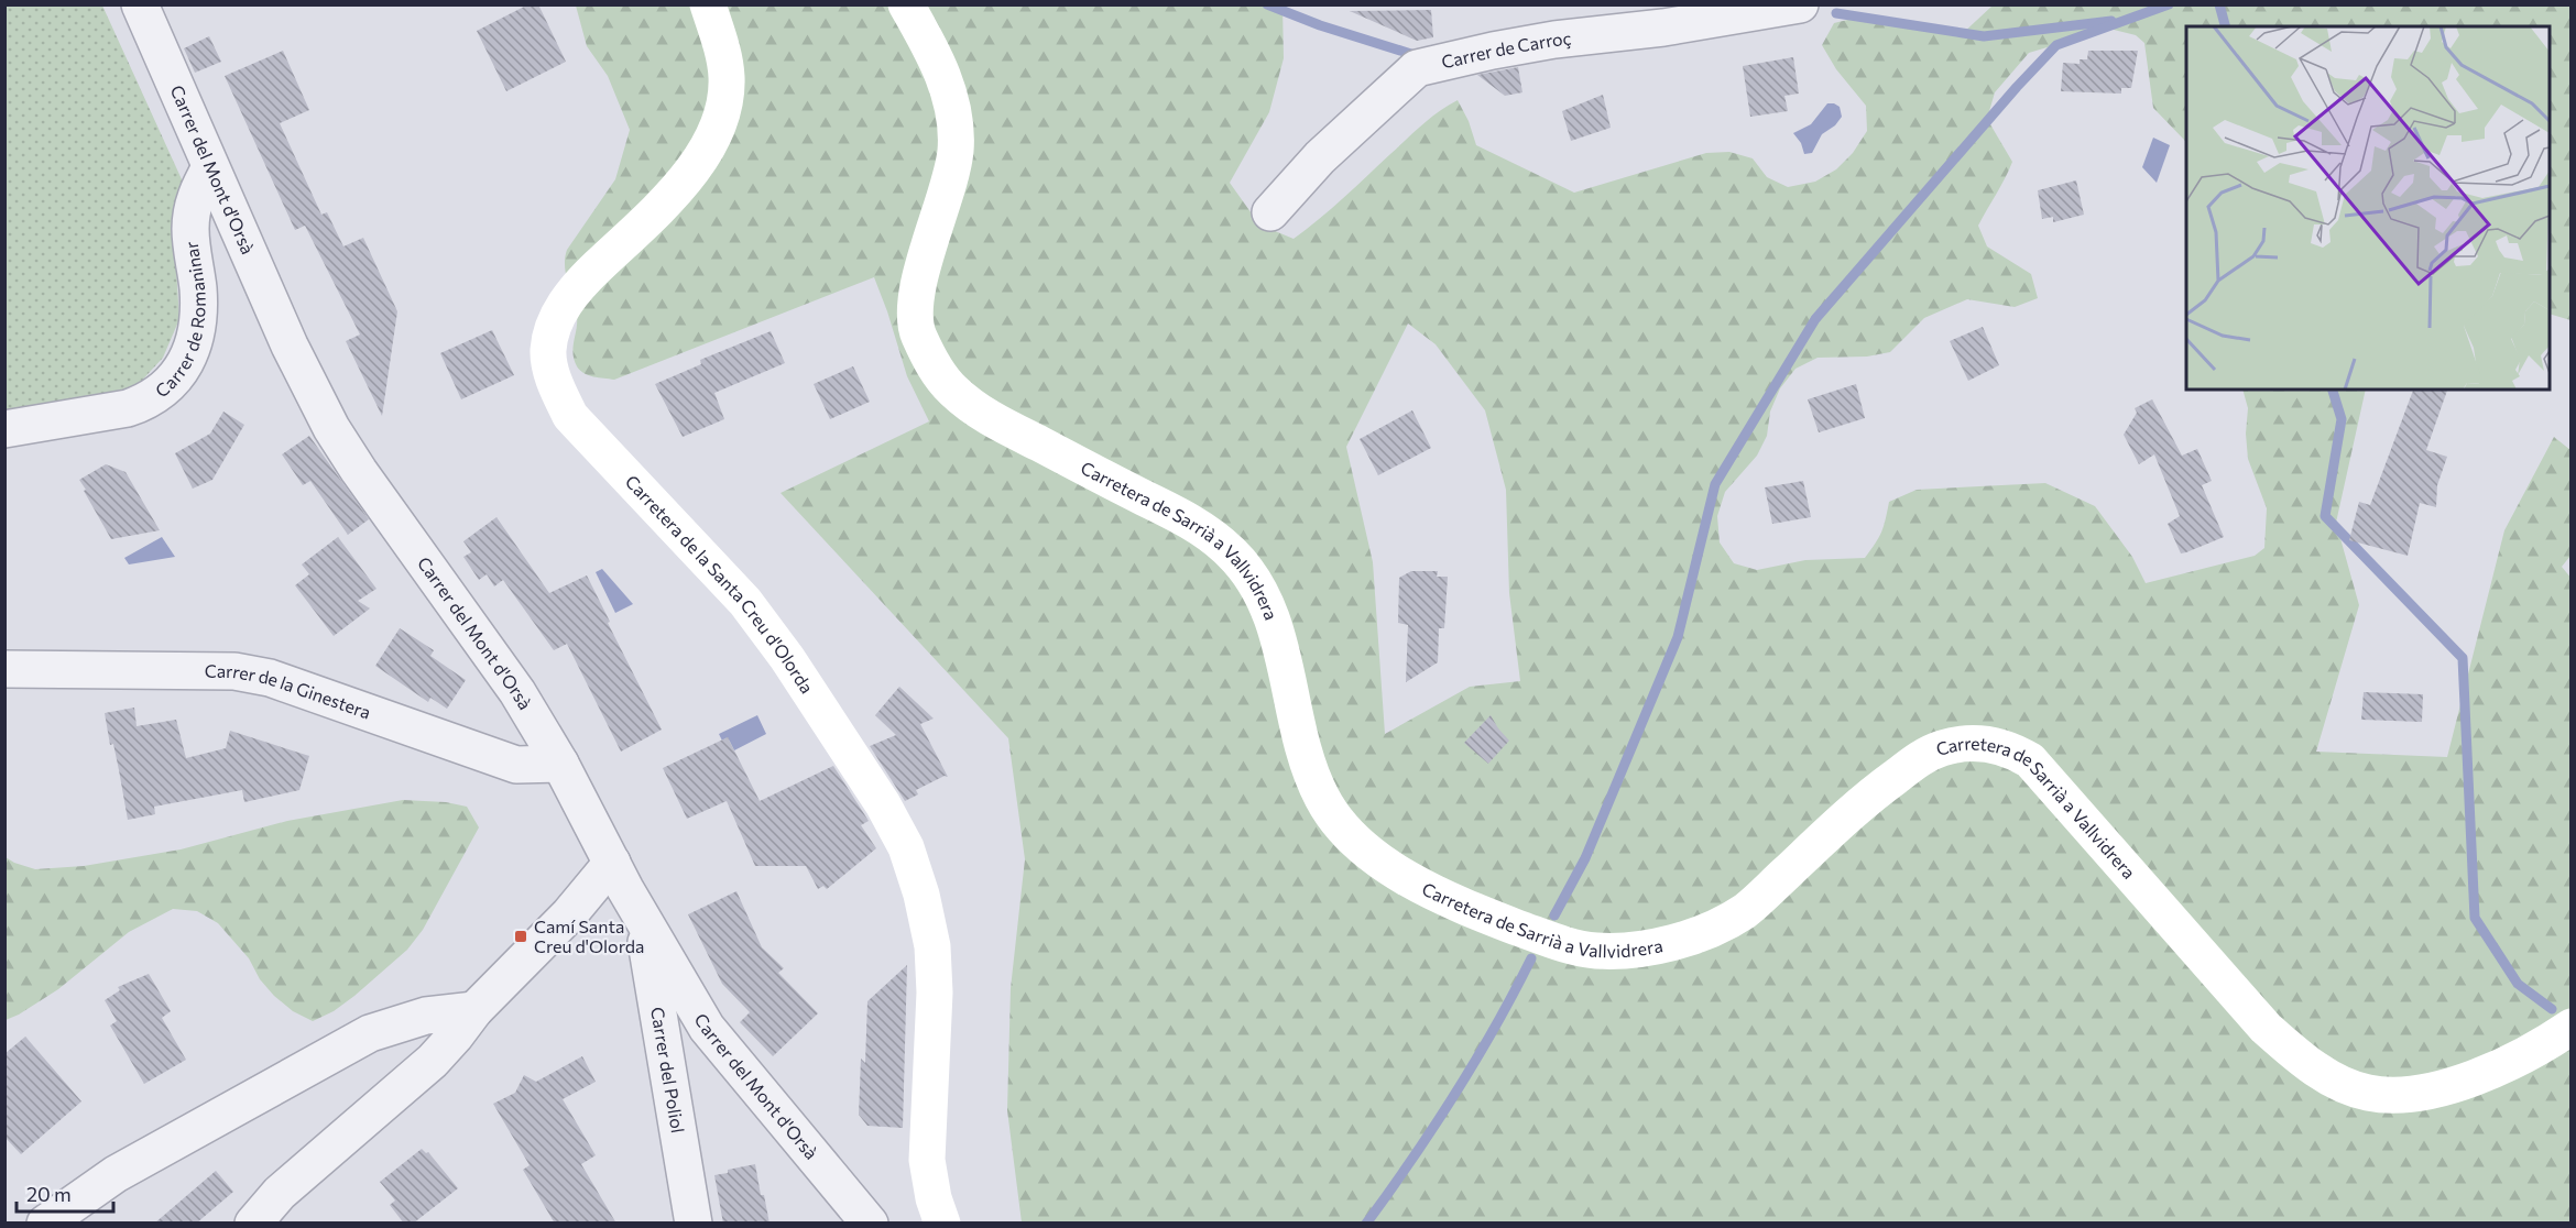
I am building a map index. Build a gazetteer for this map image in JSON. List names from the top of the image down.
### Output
{
  "streets": {
    "main road": ["Carretera de Sarrià a Vallvidrera", "Carretera de la Santa Creu d'Olorda"],
    "street": [
      "Carrer de Carroç",
      "Carrer del Mont d'Orsà",
      "Carrer de Romaninar",
      "Carrer de la Ginestera",
      "Carrer del Poliol"
    ]
  },
  "crossings": [
    ["Carrer del Mont d'Orsà", "Carrer de Romaninar"],
    ["Carrer del Mont d'Orsà", "Carrer de la Ginestera"],
    ["Carrer del Mont d'Orsà", "Carrer del Poliol"]
  ],
  "places": {
    "transit": ["Camí Santa Creu d'Olorda"]
  },
  "scale_bar": "20 m"
}
